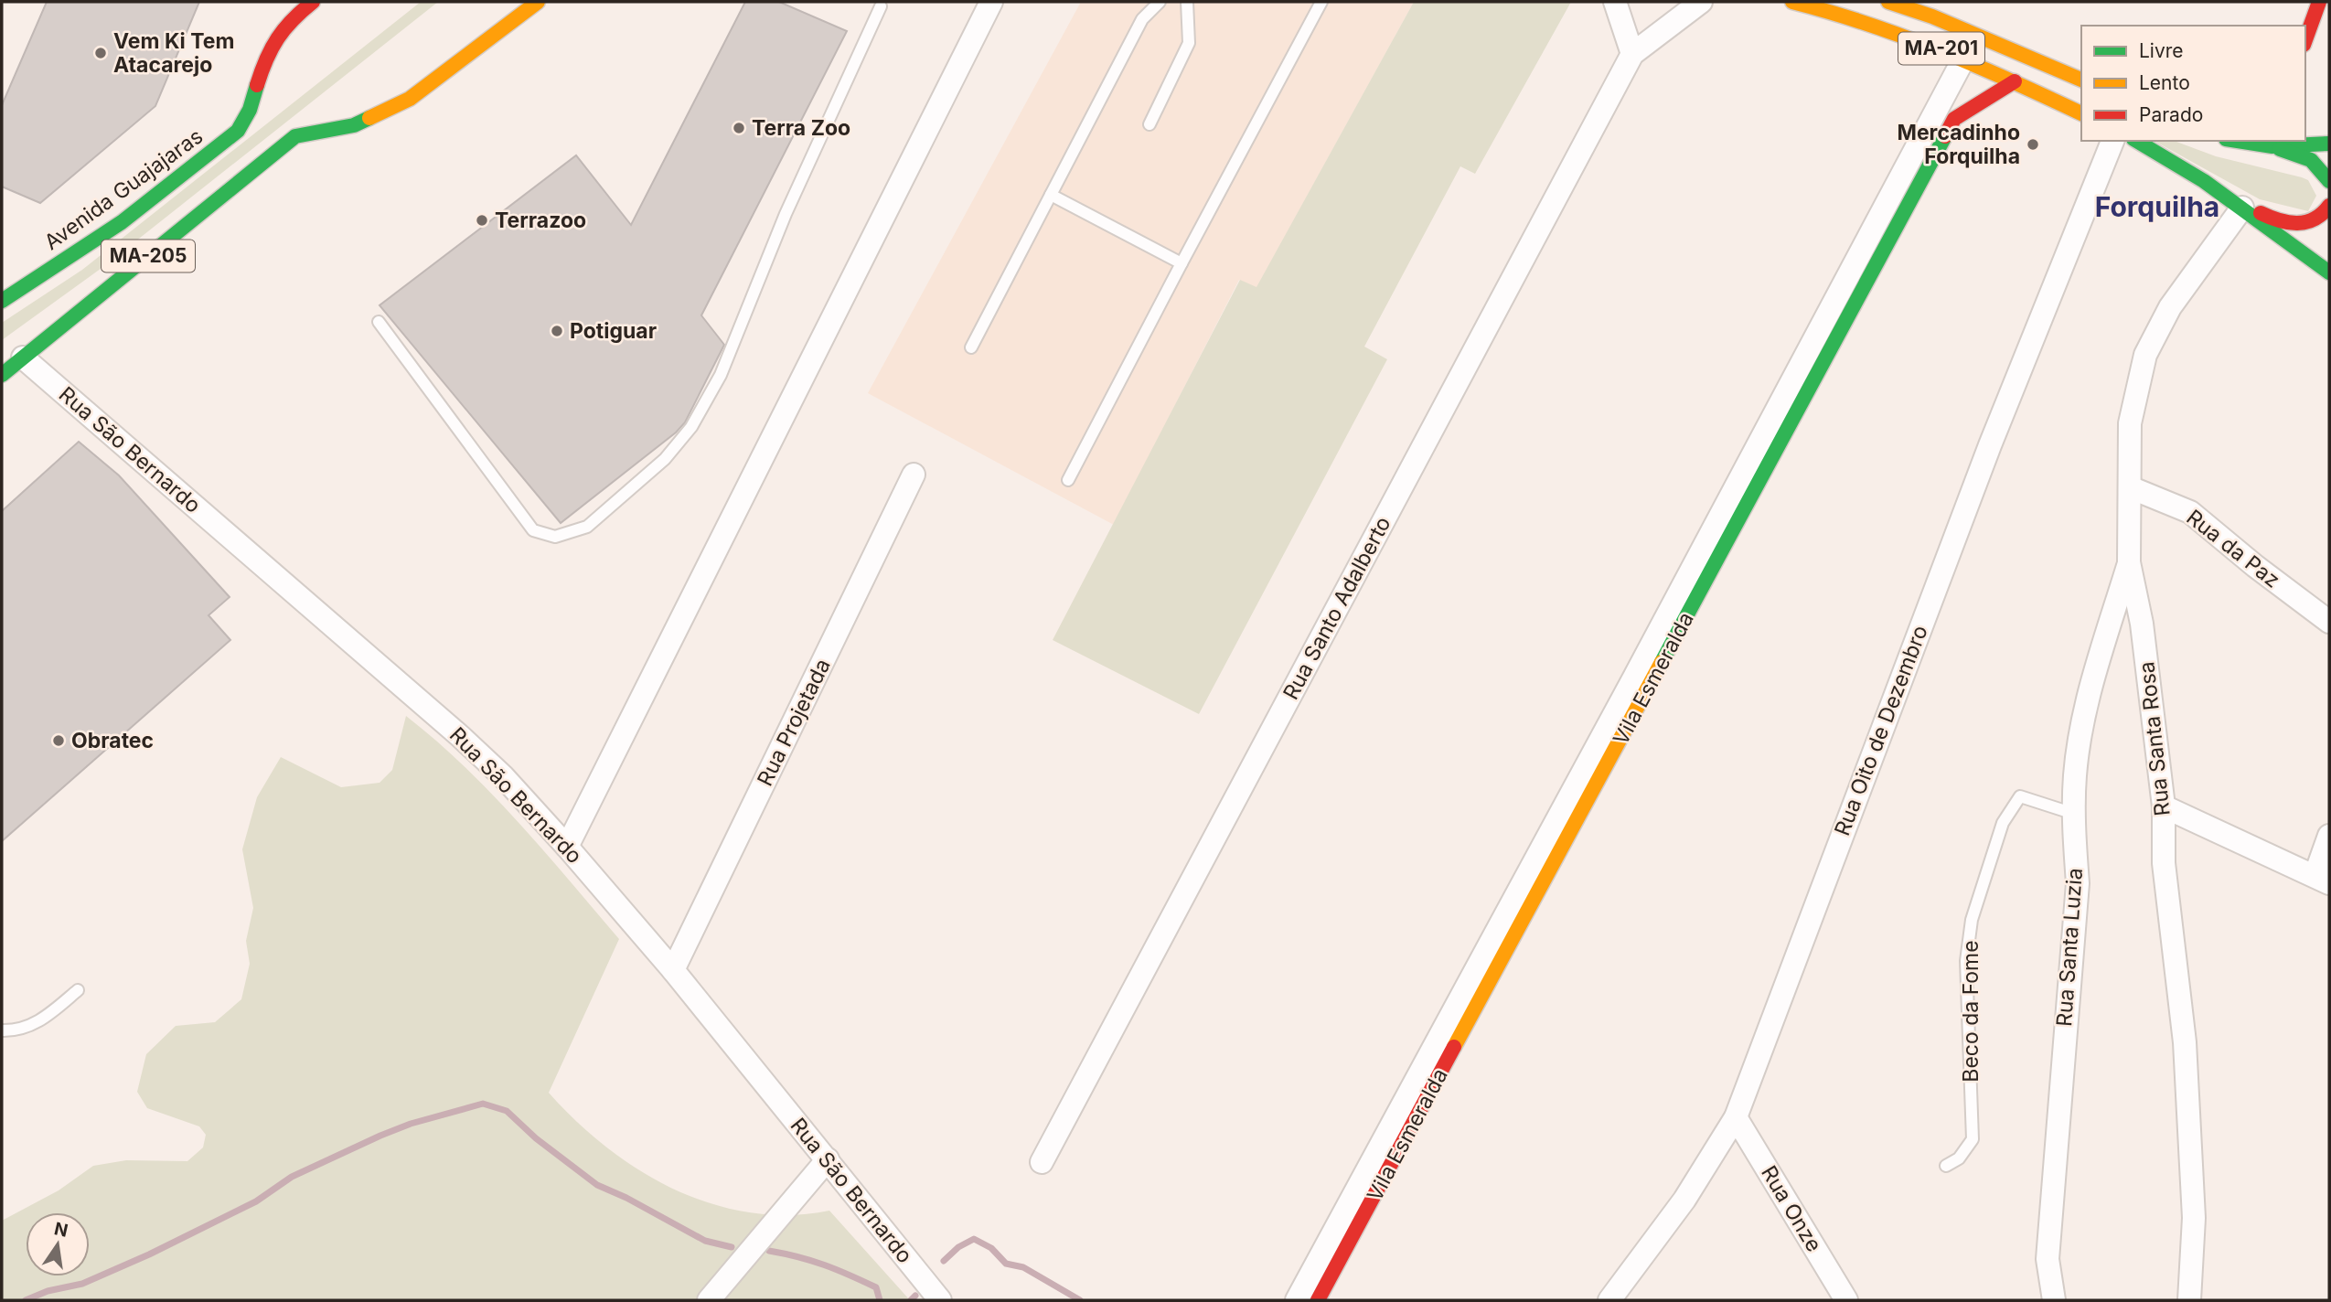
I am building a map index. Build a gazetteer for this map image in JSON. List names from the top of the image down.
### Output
{
  "streets": {
    "main road": [
      "MA-201",
      "Avenida Guajajaras",
      "MA-205",
      "Vila Esmeralda"
    ],
    "street": [
      "Rua São Bernardo",
      "Rua da Paz",
      "Rua Santo Adalberto",
      "Rua Projetada",
      "Rua Oito de Dezembro",
      "Rua Santa Rosa",
      "Rua Santa Luzia",
      "Rua Onze"
    ],
    "lane": ["Beco da Fome"]
  },
  "crossings": [
    ["MA-201", "Vila Esmeralda"],
    ["MA-205", "Rua São Bernardo"],
    ["Rua São Bernardo", "Rua Projetada"],
    ["Rua da Paz", "Rua Santa Rosa"],
    ["Rua Oito de Dezembro", "Rua Onze"],
    ["Rua Santa Rosa", "Rua Santa Luzia"],
    ["Rua Santa Luzia", "Beco da Fome"]
  ],
  "districts": ["Forquilha"],
  "places": [
    "Vem Ki Tem Atacarejo",
    "Terra Zoo",
    "Mercadinho Forquilha",
    "Terrazoo",
    "Potiguar",
    "Obratec"
  ],
  "legend": ["Livre", "Lento", "Parado"],
  "north": "top"
}
